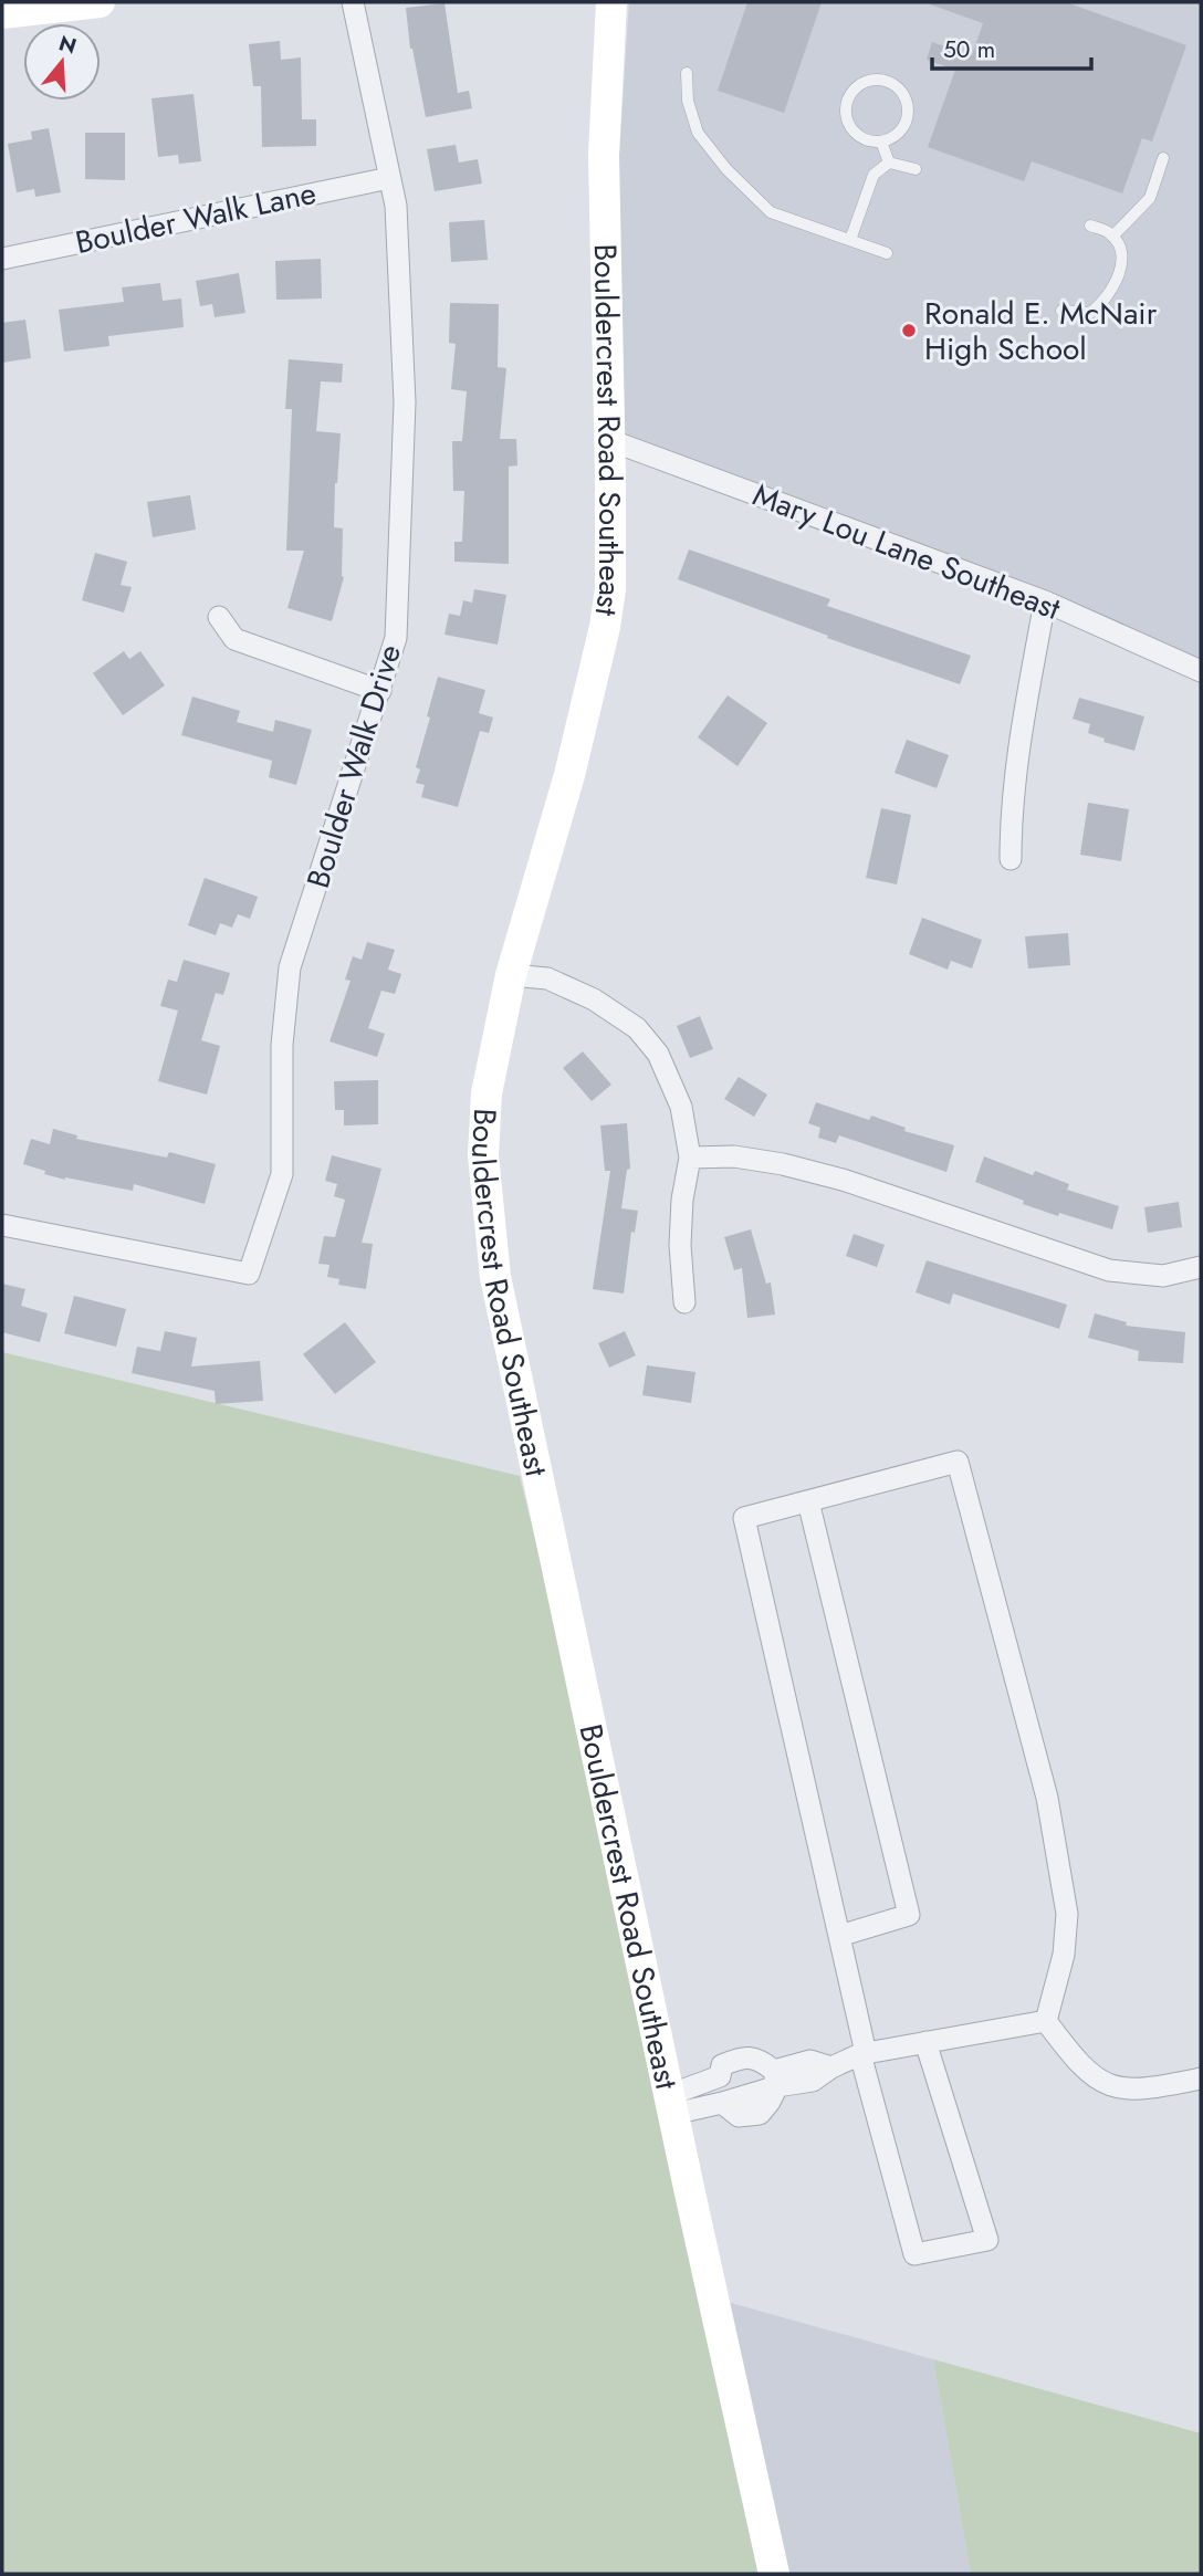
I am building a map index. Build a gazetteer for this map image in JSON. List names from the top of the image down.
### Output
{
  "streets": {
    "street": [
      "Boulder Walk Lane",
      "Bouldercrest Road Southeast",
      "Mary Lou Lane Southeast",
      "Boulder Walk Drive"
    ]
  },
  "crossings": [
    ["Boulder Walk Lane", "Boulder Walk Drive"],
    ["Bouldercrest Road Southeast", "Mary Lou Lane Southeast"]
  ],
  "places": ["Ronald E. McNair High School"],
  "scale_bar": "50 m",
  "north": "top"
}
